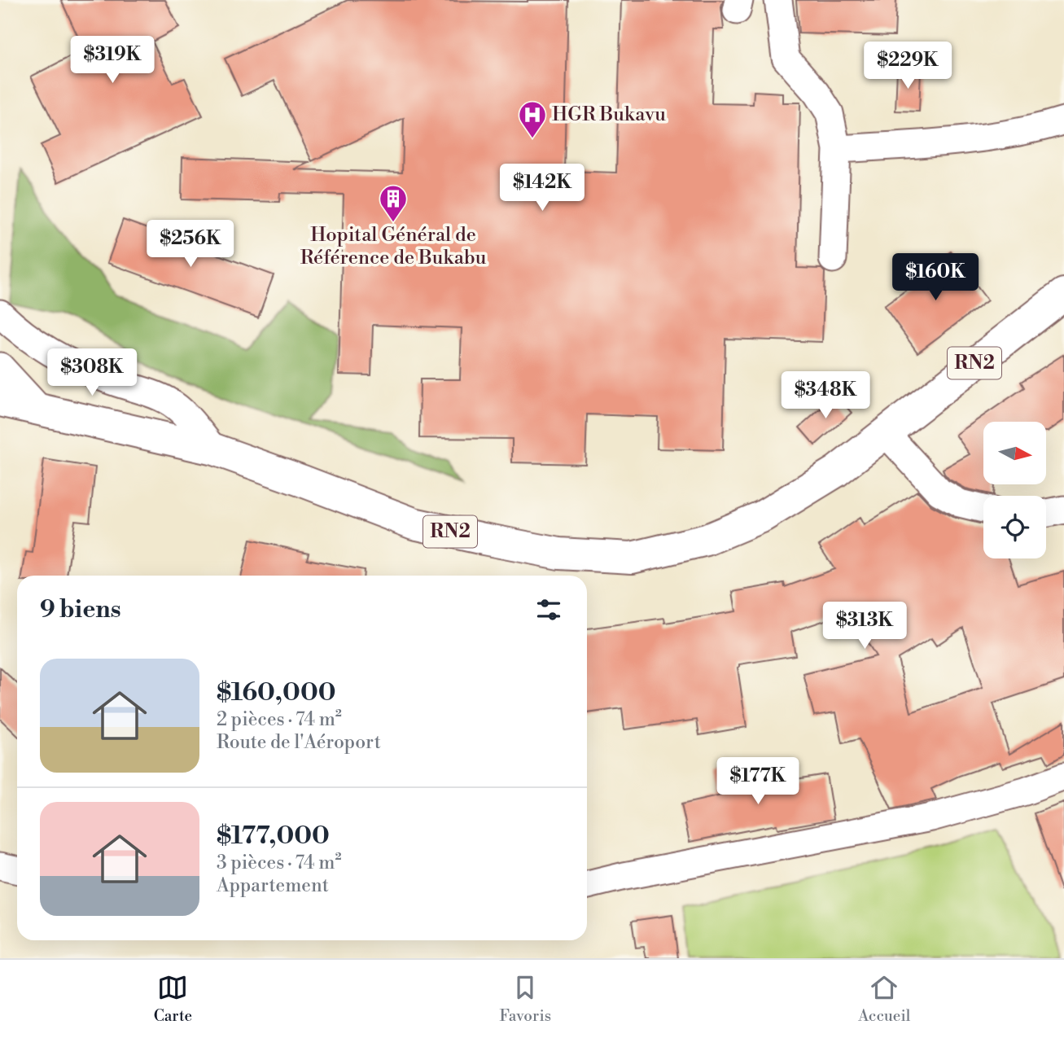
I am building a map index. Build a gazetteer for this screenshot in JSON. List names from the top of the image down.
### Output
{
  "streets": {
    "highway": ["RN2"]
  },
  "places": {
    "hospital": ["HGR Bukavu"],
    "building": ["Hopital Général de Référence de Bukabu"]
  },
  "north": "right",
  "page": {
    "price": [
      "$319K",
      "$229K",
      "$142K",
      "$256K",
      "$160K",
      "$308K",
      "$348K",
      "$313K",
      "$177K"
    ],
    "heading": "9 biens",
    "list": [
      {
        "name": "$160,000",
        "note": "2 pièces · 74 m² · Route de l'Aéroport"
      },
      {
        "name": "$177,000",
        "note": "3 pièces · 74 m² · Appartement"
      }
    ],
    "tabs": ["Carte", "Favoris", "Accueil"]
  }
}
